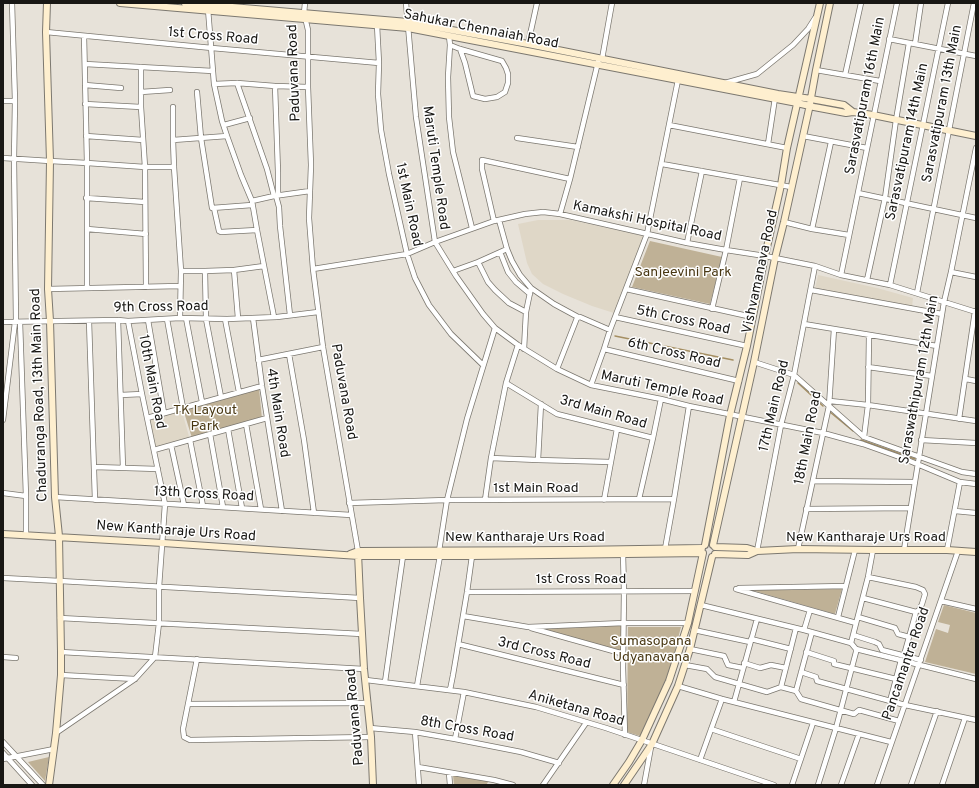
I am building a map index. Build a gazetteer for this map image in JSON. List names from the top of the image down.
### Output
{
  "streets": {
    "main road": [
      "Sahukar Chennaiah Road",
      "Paduvana Road",
      "Vishvamanava Road",
      "Chaduranga Road, 13th Main Road",
      "New Kantharaje Urs Road"
    ],
    "street": [
      "1st Cross Road",
      "Sarasvatipuram 16th Main",
      "Sarasvatipuram 13th Main",
      "Sarasvatipuram 14th Main",
      "Maruti Temple Road",
      "1st Main Road",
      "Kamakshi Hospital Road",
      "9th Cross Road",
      "5th Cross Road",
      "6th Cross Road",
      "Saraswathipuram 12th Main",
      "10th Main Road",
      "17th Main Road",
      "4th Main Road",
      "3rd Main Road",
      "18th Main Road",
      "13th Cross Road",
      "3rd Cross Road",
      "Pancamantra Road",
      "Aniketana Road",
      "8th Cross Road"
    ]
  },
  "crossings": [
    ["Sahukar Chennaiah Road", "Paduvana Road"],
    ["Sahukar Chennaiah Road", "Sarasvatipuram 16th Main"],
    ["Sahukar Chennaiah Road", "Sarasvatipuram 13th Main"],
    ["Sahukar Chennaiah Road", "Sarasvatipuram 14th Main"],
    ["Sahukar Chennaiah Road", "Maruti Temple Road"],
    ["Sahukar Chennaiah Road", "1st Main Road"],
    ["Sahukar Chennaiah Road", "Vishvamanava Road"],
    ["1st Cross Road", "Paduvana Road"],
    ["1st Cross Road", "1st Main Road"],
    ["1st Cross Road", "Vishvamanava Road"],
    ["1st Cross Road", "Chaduranga Road, 13th Main Road"],
    ["Paduvana Road", "1st Main Road"],
    ["Paduvana Road", "Kamakshi Hospital Road"],
    ["Paduvana Road", "9th Cross Road"],
    ["Paduvana Road", "13th Cross Road"],
    ["Paduvana Road", "New Kantharaje Urs Road"],
    ["Paduvana Road", "Aniketana Road"],
    ["Paduvana Road", "8th Cross Road"],
    ["Sarasvatipuram 16th Main", "Kamakshi Hospital Road"],
    ["Sarasvatipuram 13th Main", "Kamakshi Hospital Road"],
    ["Sarasvatipuram 14th Main", "Kamakshi Hospital Road"],
    ["Maruti Temple Road", "Kamakshi Hospital Road"],
    ["Maruti Temple Road", "Vishvamanava Road"],
    ["1st Main Road", "Kamakshi Hospital Road"],
    ["Kamakshi Hospital Road", "Vishvamanava Road"],
    ["Kamakshi Hospital Road", "Saraswathipuram 12th Main"],
    ["Kamakshi Hospital Road", "17th Main Road"],
    ["Vishvamanava Road", "5th Cross Road"],
    ["Vishvamanava Road", "6th Cross Road"],
    ["Vishvamanava Road", "New Kantharaje Urs Road"],
    ["Vishvamanava Road", "Aniketana Road"],
    ["9th Cross Road", "10th Main Road"],
    ["9th Cross Road", "Chaduranga Road, 13th Main Road"],
    ["9th Cross Road", "4th Main Road"],
    ["Saraswathipuram 12th Main", "New Kantharaje Urs Road"],
    ["10th Main Road", "13th Cross Road"],
    ["10th Main Road", "New Kantharaje Urs Road"],
    ["Chaduranga Road, 13th Main Road", "13th Cross Road"],
    ["Chaduranga Road, 13th Main Road", "New Kantharaje Urs Road"],
    ["17th Main Road", "New Kantharaje Urs Road"],
    ["4th Main Road", "13th Cross Road"],
    ["18th Main Road", "New Kantharaje Urs Road"],
    ["New Kantharaje Urs Road", "Pancamantra Road"]
  ],
  "parks": ["Sanjeevini Park", "TK Layout Park", "Sumasopana Udyanavana"]
}
